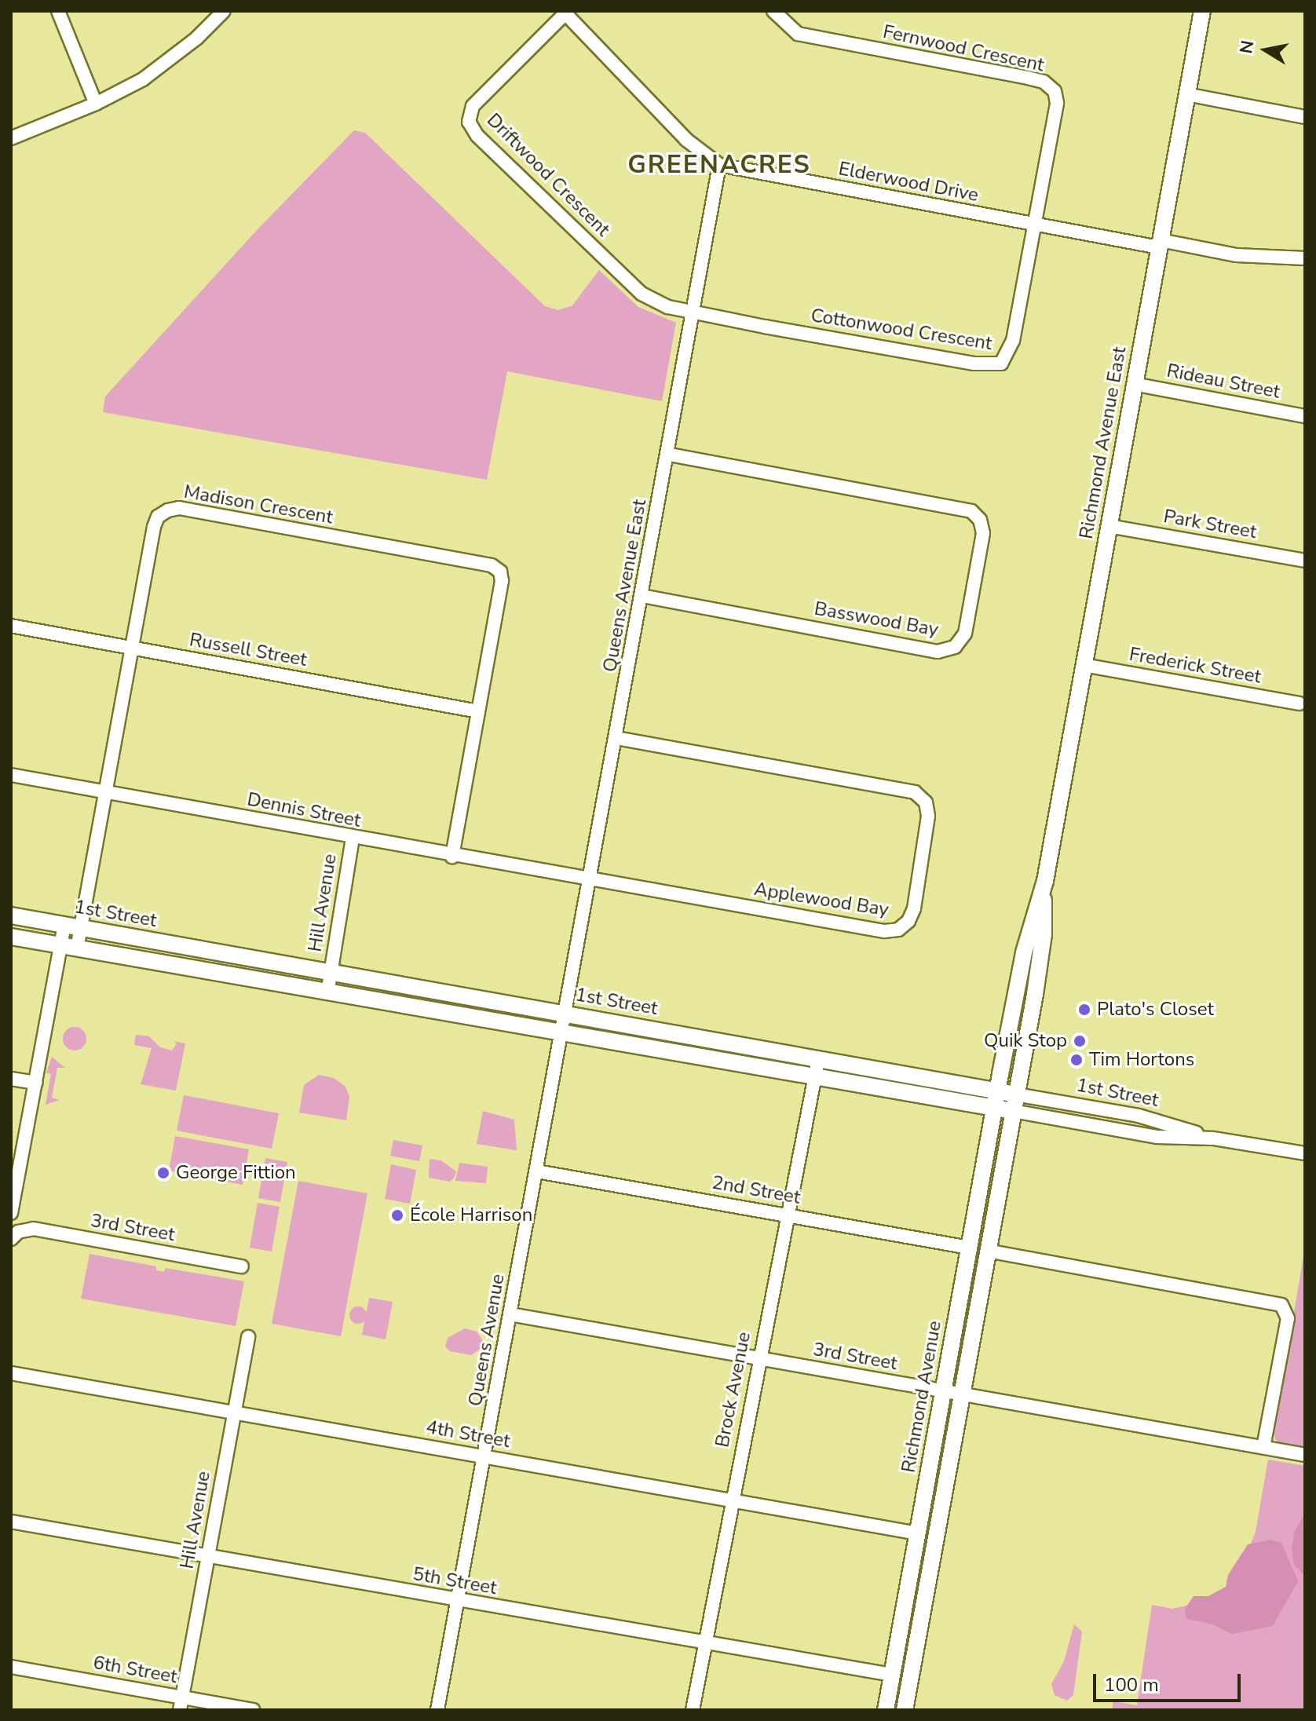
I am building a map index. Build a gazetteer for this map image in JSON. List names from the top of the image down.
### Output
{
  "streets": {
    "main road": ["Richmond Avenue East", "1st Street", "Richmond Avenue"],
    "street": [
      "Fernwood Crescent",
      "Driftwood Crescent",
      "Elderwood Drive",
      "Cottonwood Crescent",
      "Rideau Street",
      "Madison Crescent",
      "Park Street",
      "Queens Avenue East",
      "Basswood Bay",
      "Russell Street",
      "Frederick Street",
      "Dennis Street",
      "Applewood Bay",
      "Hill Avenue",
      "2nd Street",
      "3rd Street",
      "Queens Avenue",
      "Brock Avenue",
      "4th Street",
      "5th Street",
      "6th Street"
    ]
  },
  "crossings": [
    ["Fernwood Crescent", "Elderwood Drive"],
    ["Fernwood Crescent", "Cottonwood Crescent"],
    ["Driftwood Crescent", "Elderwood Drive"],
    ["Driftwood Crescent", "Cottonwood Crescent"],
    ["Driftwood Crescent", "Queens Avenue East"],
    ["Elderwood Drive", "Cottonwood Crescent"],
    ["Elderwood Drive", "Richmond Avenue East"],
    ["Elderwood Drive", "Queens Avenue East"],
    ["Cottonwood Crescent", "Queens Avenue East"],
    ["Rideau Street", "Richmond Avenue East"],
    ["Richmond Avenue East", "Park Street"],
    ["Richmond Avenue East", "Frederick Street"],
    ["Richmond Avenue East", "1st Street"],
    ["Richmond Avenue East", "Richmond Avenue"],
    ["Madison Crescent", "Russell Street"],
    ["Madison Crescent", "Dennis Street"],
    ["Madison Crescent", "1st Street"],
    ["Queens Avenue East", "Basswood Bay"],
    ["Queens Avenue East", "Dennis Street"],
    ["Queens Avenue East", "Applewood Bay"],
    ["Queens Avenue East", "1st Street"],
    ["Queens Avenue East", "Queens Avenue"],
    ["Dennis Street", "Applewood Bay"],
    ["Dennis Street", "Hill Avenue"],
    ["Hill Avenue", "1st Street"],
    ["Hill Avenue", "4th Street"],
    ["Hill Avenue", "5th Street"],
    ["Hill Avenue", "6th Street"],
    ["1st Street", "Queens Avenue"],
    ["1st Street", "Brock Avenue"],
    ["1st Street", "Richmond Avenue"],
    ["2nd Street", "Queens Avenue"],
    ["2nd Street", "Brock Avenue"],
    ["2nd Street", "Richmond Avenue"],
    ["3rd Street", "Queens Avenue"],
    ["3rd Street", "Brock Avenue"],
    ["3rd Street", "Richmond Avenue"],
    ["Queens Avenue", "4th Street"],
    ["Queens Avenue", "5th Street"],
    ["Brock Avenue", "4th Street"],
    ["Brock Avenue", "5th Street"],
    ["Richmond Avenue", "4th Street"],
    ["Richmond Avenue", "5th Street"]
  ],
  "districts": ["GREENACRES"],
  "places": [
    "Plato's Closet",
    "Quik Stop",
    "Tim Hortons",
    "George Fittion",
    "École Harrison"
  ],
  "scale_bar": "100 m",
  "north": "left"
}
